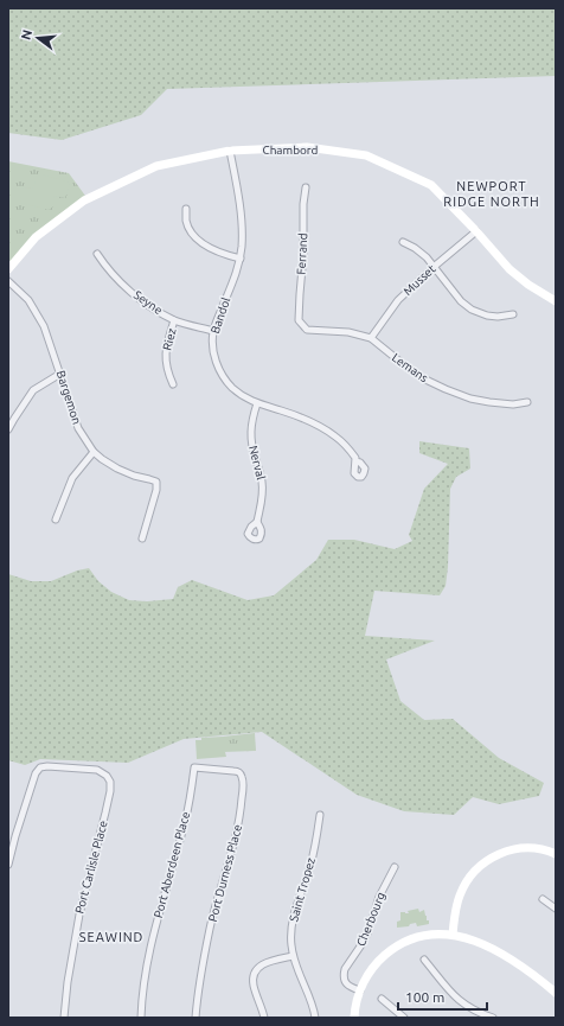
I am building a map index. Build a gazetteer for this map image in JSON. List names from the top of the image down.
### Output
{
  "streets": {
    "street": [
      "Chambord",
      "Ferrand",
      "Musset",
      "Seyne",
      "Bandol",
      "Riez",
      "Lemans",
      "Bargemon",
      "Nerval",
      "Port Aberdeen Place",
      "Port Carlisle Place",
      "Port Durness Place",
      "Saint Tropez",
      "Cherbourg"
    ]
  },
  "crossings": [
    ["Chambord", "Musset"],
    ["Chambord", "Bandol"],
    ["Ferrand", "Lemans"],
    ["Musset", "Lemans"],
    ["Seyne", "Bandol"],
    ["Seyne", "Riez"],
    ["Bandol", "Nerval"],
    ["Port Aberdeen Place", "Port Durness Place"]
  ],
  "districts": ["NEWPORT RIDGE NORTH", "SEAWIND"],
  "scale_bar": "100 m",
  "north": "left"
}
